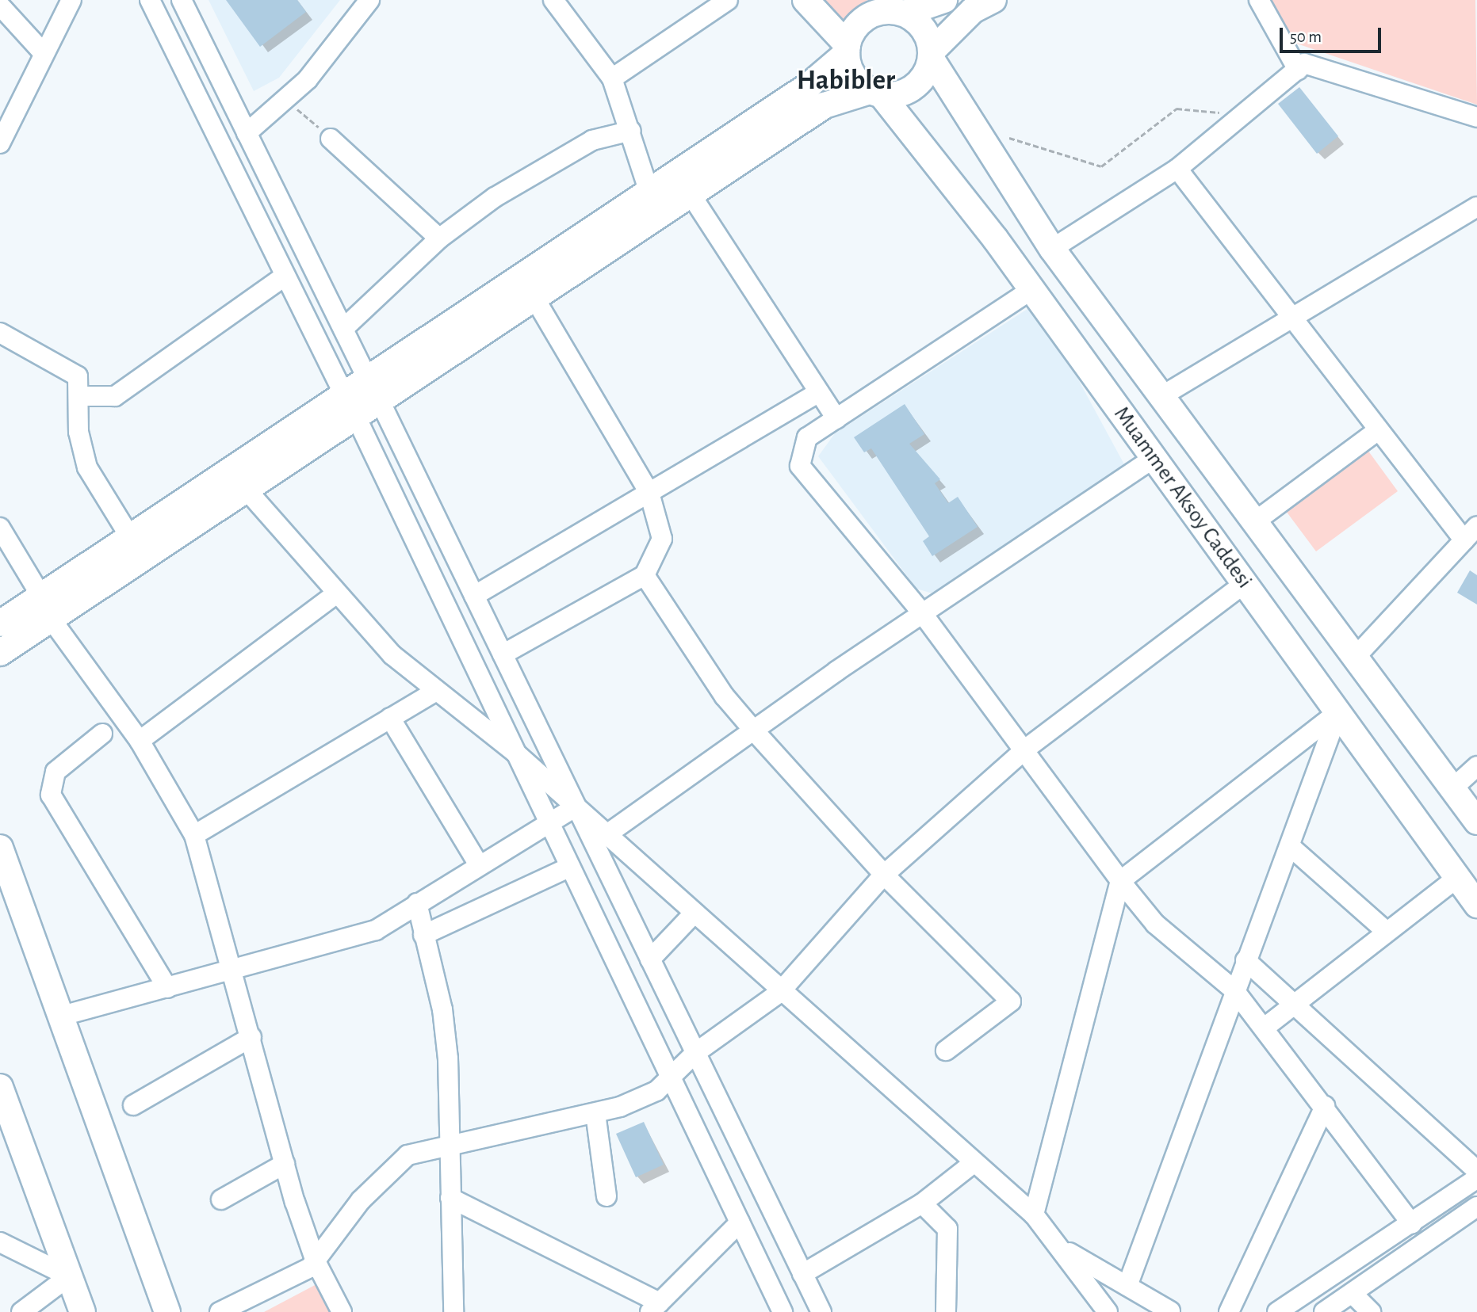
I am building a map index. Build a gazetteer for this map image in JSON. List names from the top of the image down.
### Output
{
  "streets": {
    "main road": ["Muammer Aksoy Caddesi"]
  },
  "districts": ["Habibler"],
  "scale_bar": "50 m"
}
